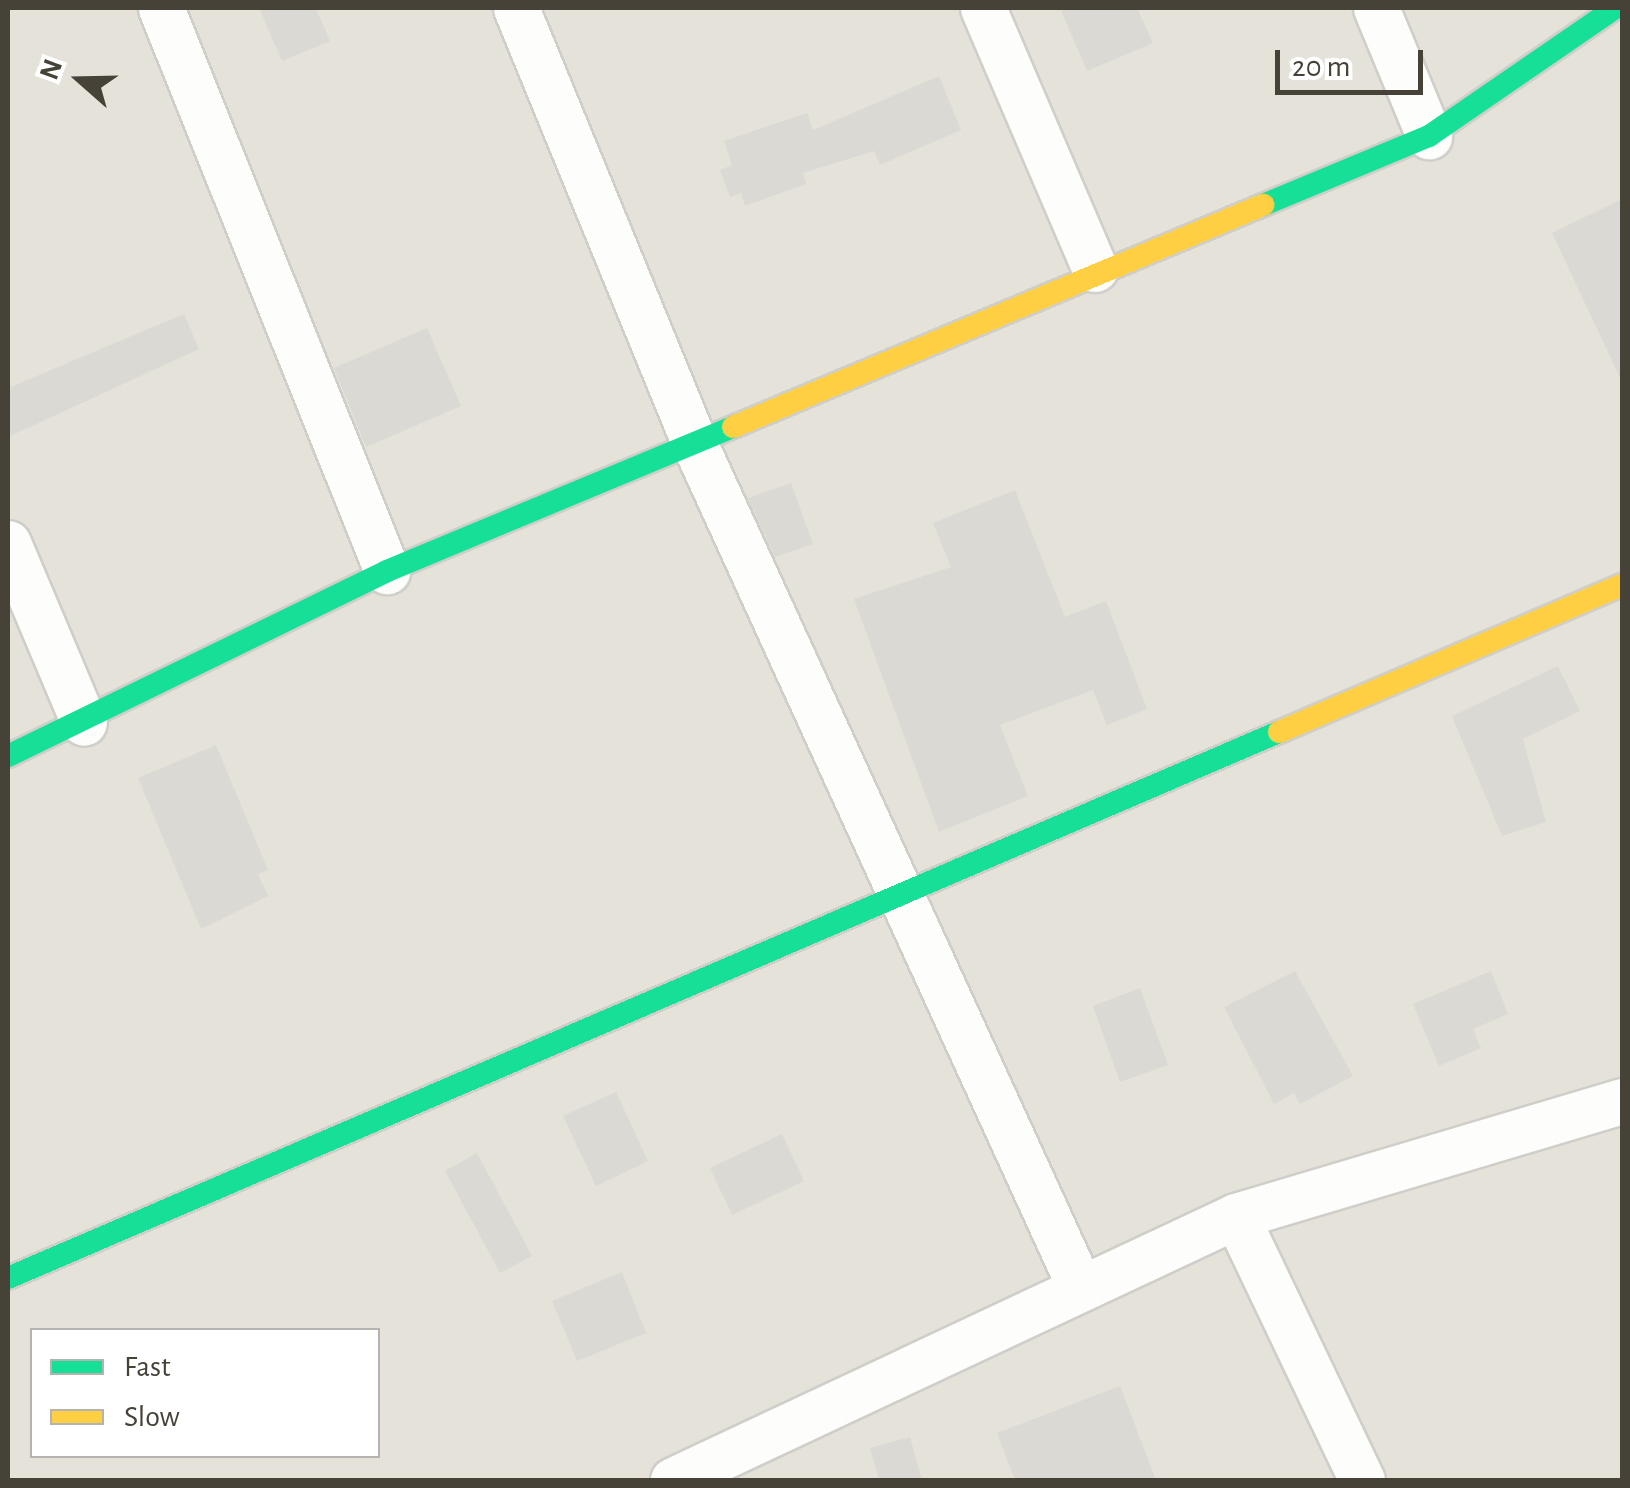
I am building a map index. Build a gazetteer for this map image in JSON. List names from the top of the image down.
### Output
{
  "legend": ["Fast", "Slow"],
  "scale_bar": "20 m",
  "north": "left"
}
